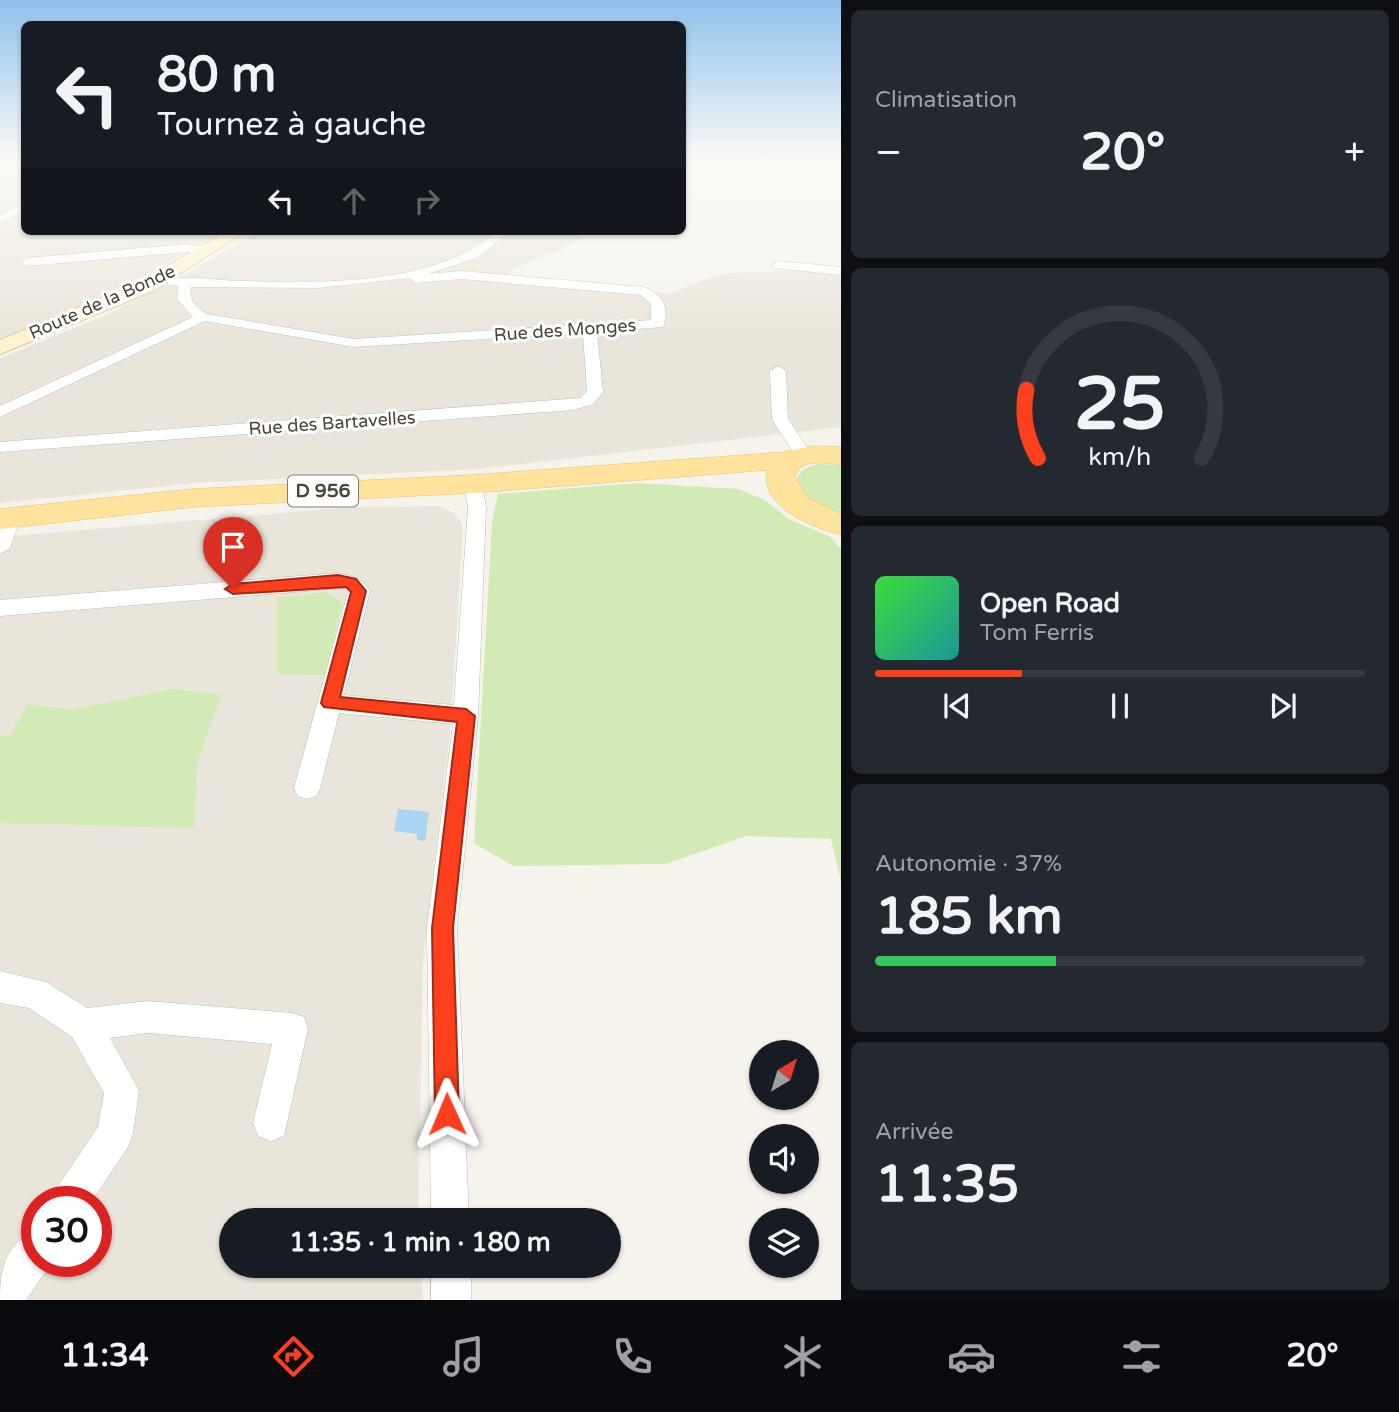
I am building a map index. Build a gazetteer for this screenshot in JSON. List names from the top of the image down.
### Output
{
  "streets": {
    "main road": ["Route de la Bonde", "D 956"],
    "street": ["Rue des Monges", "Rue des Bartavelles"]
  },
  "crossings": [
    ["Rue des Monges", "Rue des Bartavelles"]
  ],
  "north": "top right",
  "page": {
    "tile": [
      "Climatisation",
      ["Autonomie · 37%", "185 km"],
      ["Arrivée", "11:35"]
    ],
    "turn": ["80 m", "Tournez à gauche"],
    "heat": ["−", "20°", "+"],
    "song": ["Open Road", "Tom Ferris"],
    "limit": "30",
    "trip": "11:35 · 1 min · 180 m",
    "tabs": ["11:34", "20°"],
    "gauge": ["25", "km/h"]
  }
}
